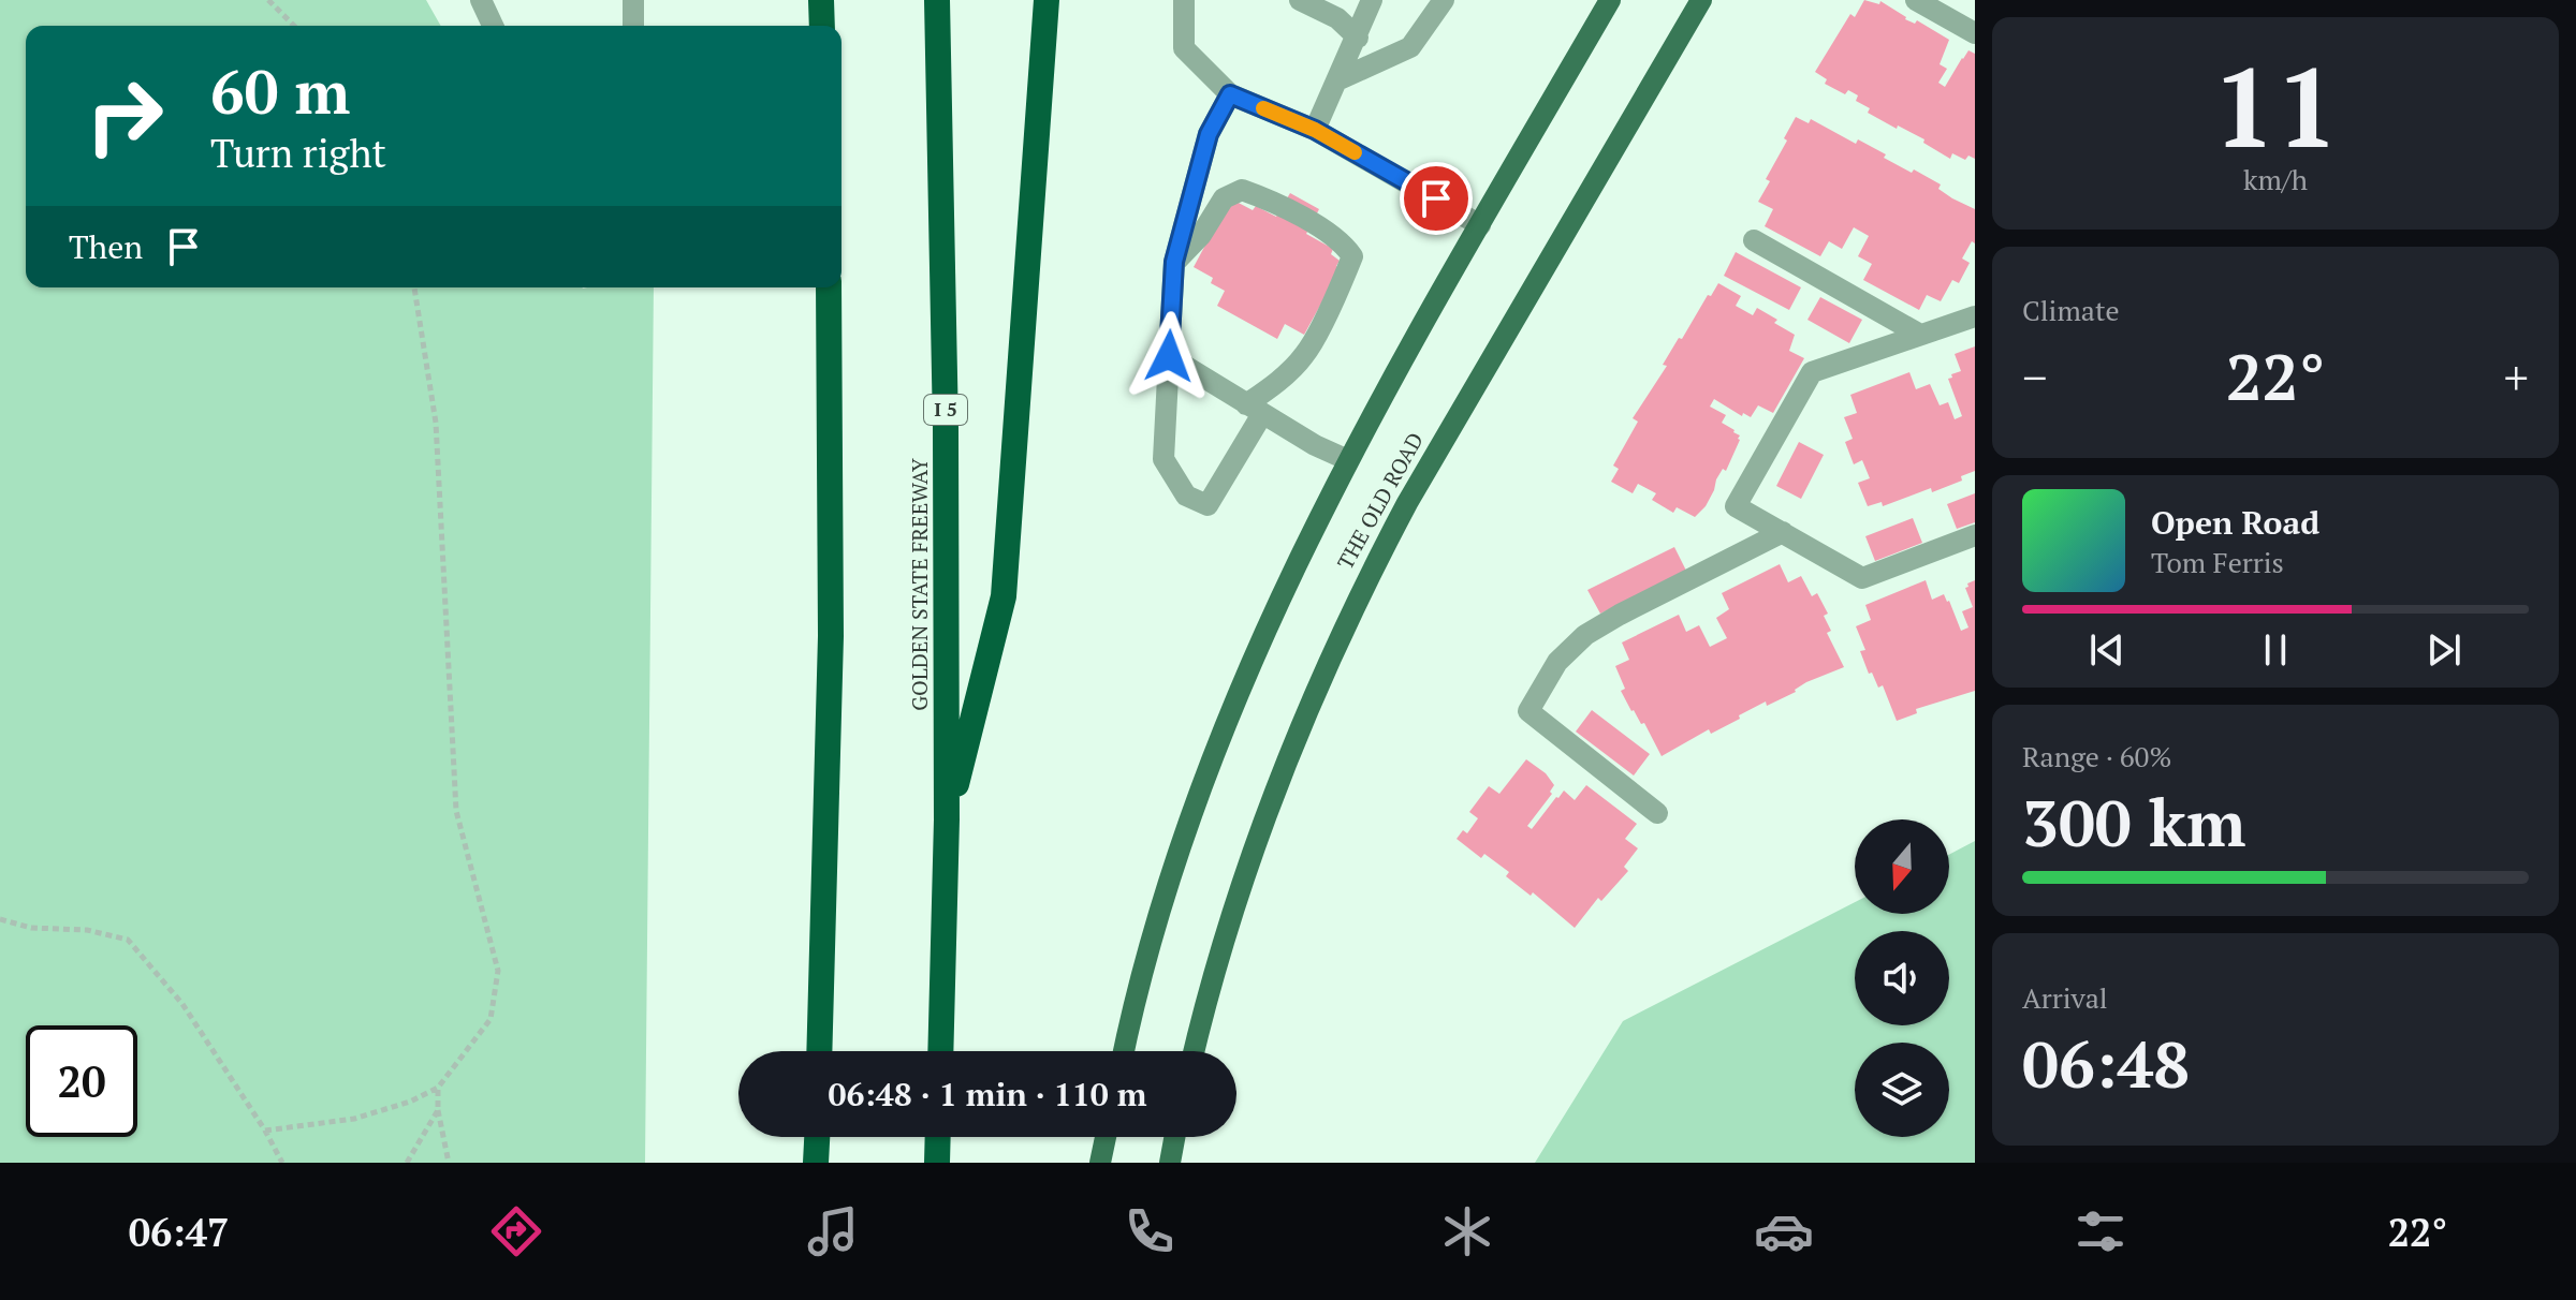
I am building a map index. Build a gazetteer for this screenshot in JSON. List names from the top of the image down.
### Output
{
  "streets": {
    "highway": ["I 5", "GOLDEN STATE FREEWAY"],
    "main road": ["THE OLD ROAD"]
  },
  "north": "bottom",
  "page": {
    "tile": [
      ["11", "km/h"],
      "Climate",
      ["Range · 60%", "300 km"],
      ["Arrival", "06:48"]
    ],
    "turn": ["60 m", "Turn right"],
    "then": "Then",
    "heat": ["−", "22°", "+"],
    "song": ["Open Road", "Tom Ferris"],
    "limit": "20",
    "trip": "06:48 · 1 min · 110 m",
    "tabs": ["06:47", "22°"]
  }
}
